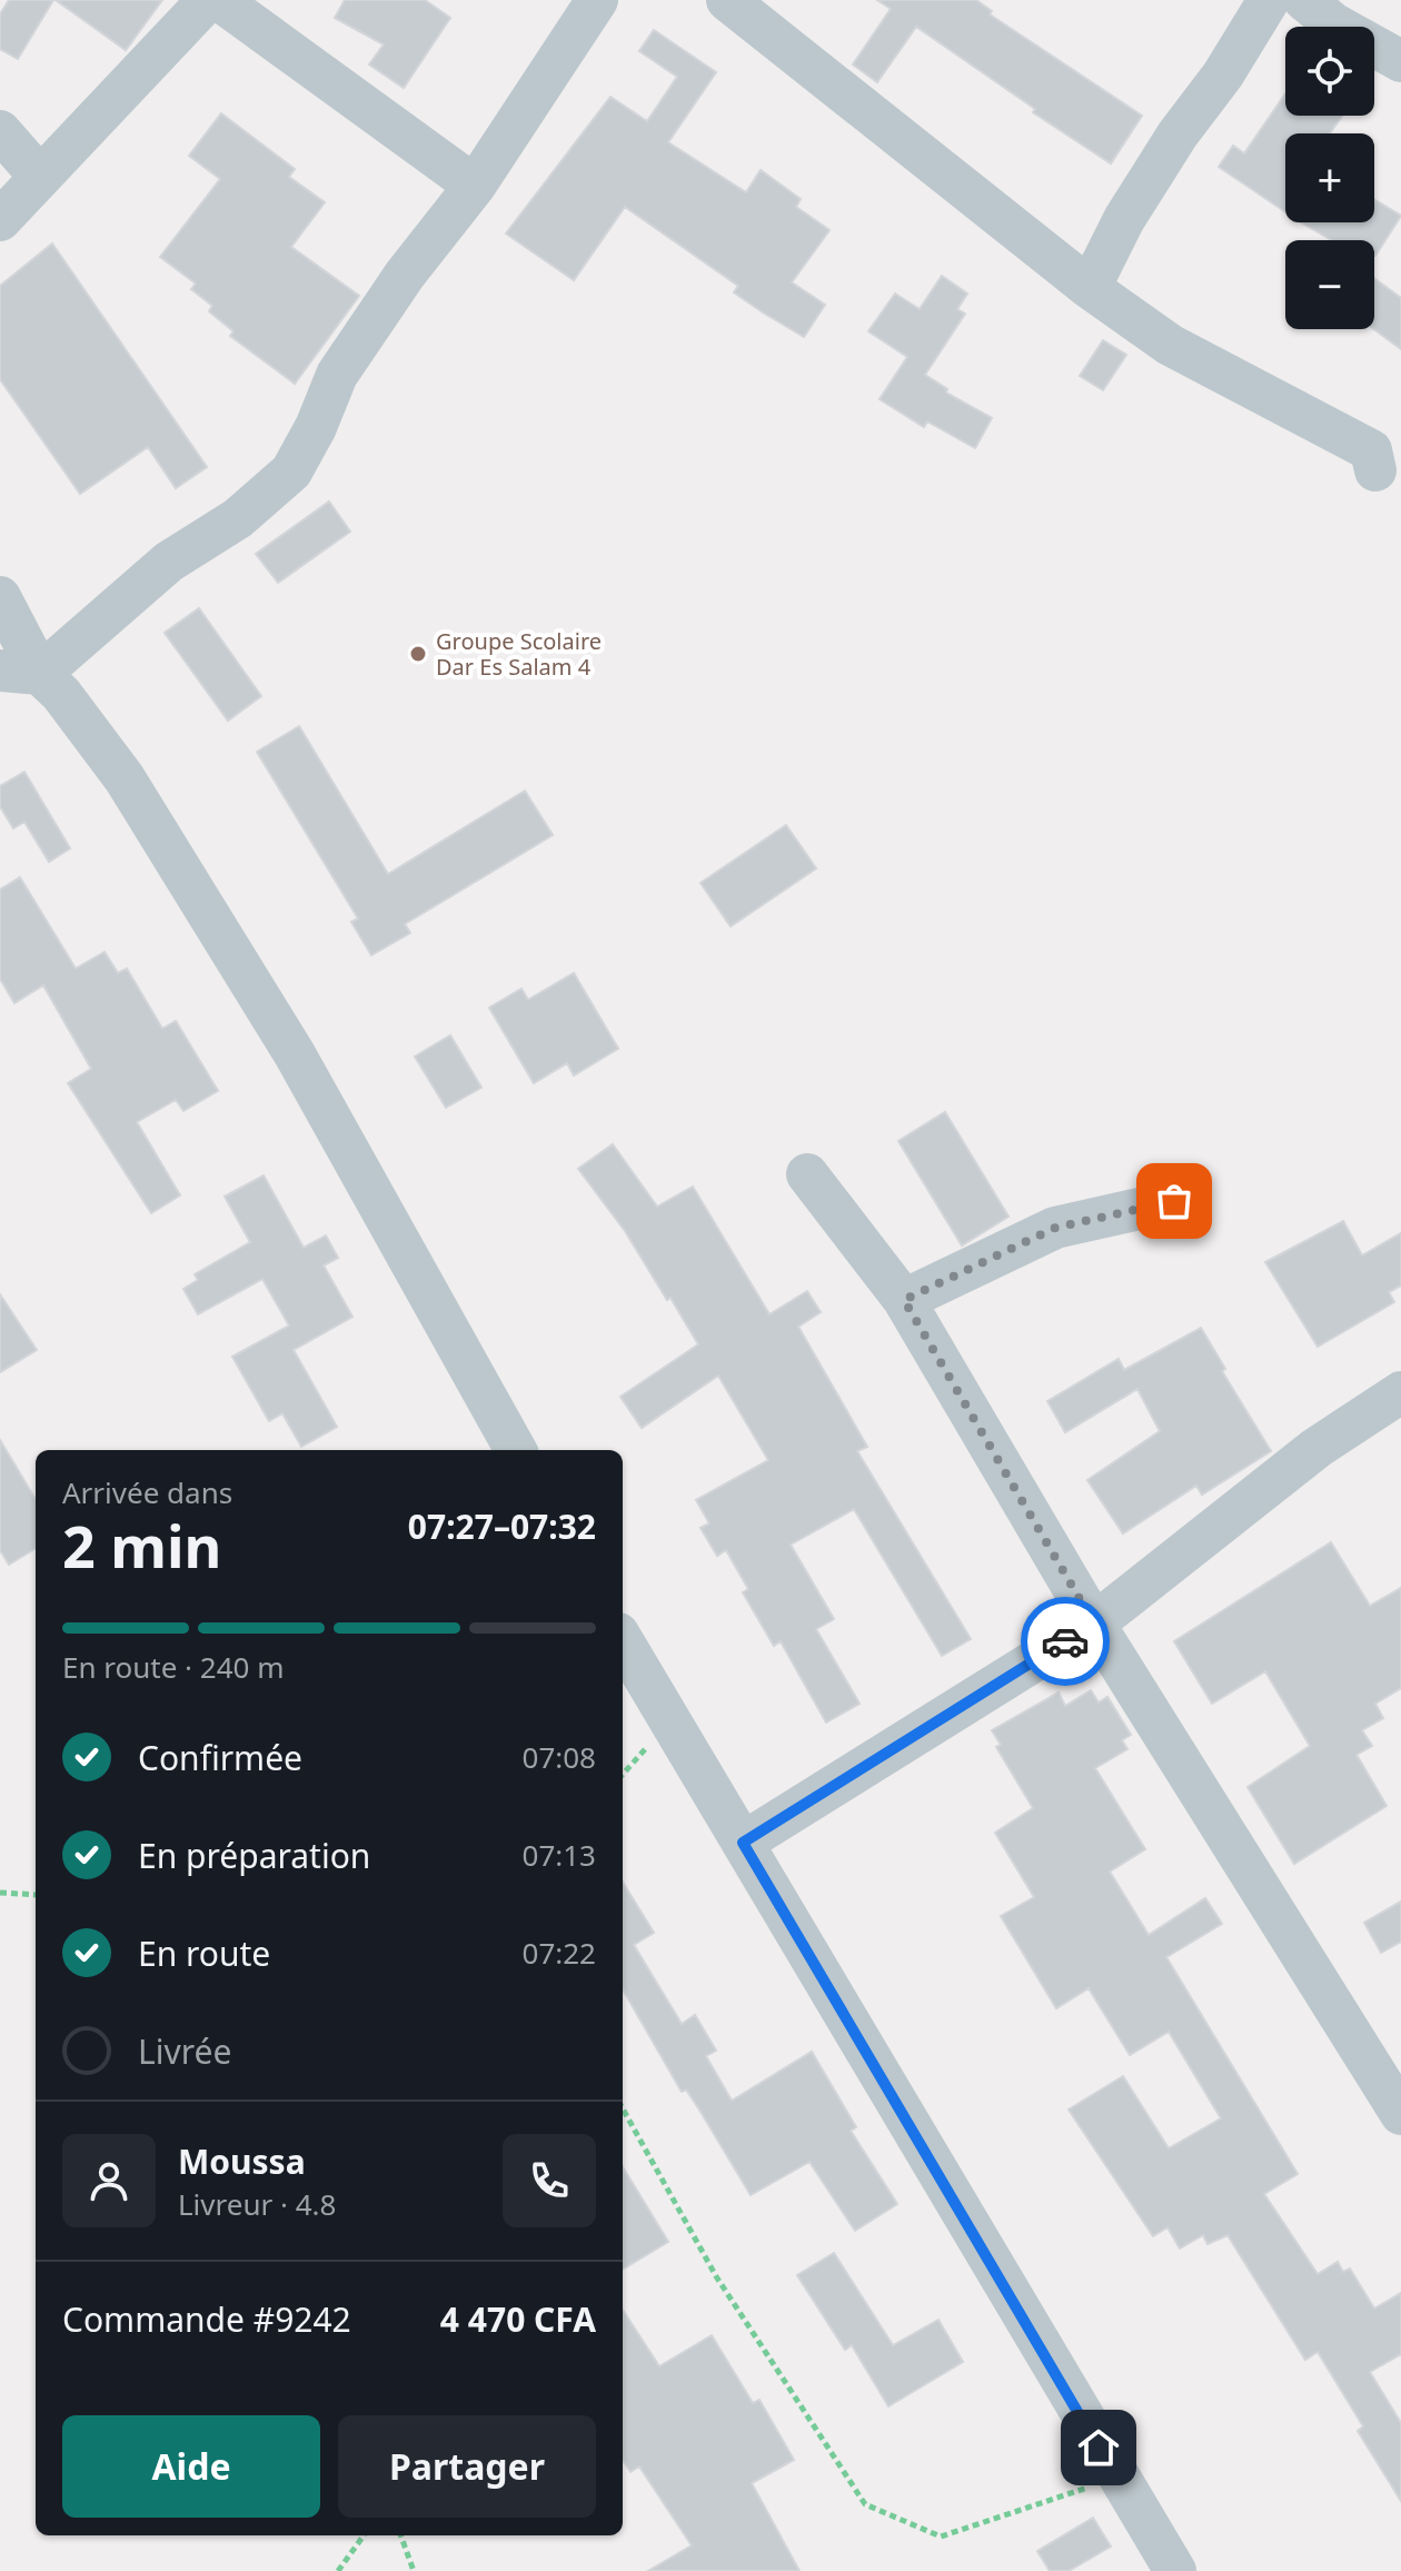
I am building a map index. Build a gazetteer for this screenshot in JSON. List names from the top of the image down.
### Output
{
  "places": ["Groupe Scolaire Dar Es Salam 4"],
  "page": {
    "map_buttons": ["+", "−"],
    "heading": ["2 min", "Arrivée dans", "07:27–07:32"],
    "panel": [
      "Moussa",
      "Livreur · 4.8",
      "Commande #9242",
      "4 470 CFA"
    ],
    "bar": "En route · 240 m",
    "list": [
      ["Confirmée", "07:08"],
      ["En préparation", "07:13"],
      ["En route", "07:22"],
      "Livrée"
    ],
    "buttons": ["Aide", "Partager"]
  }
}
